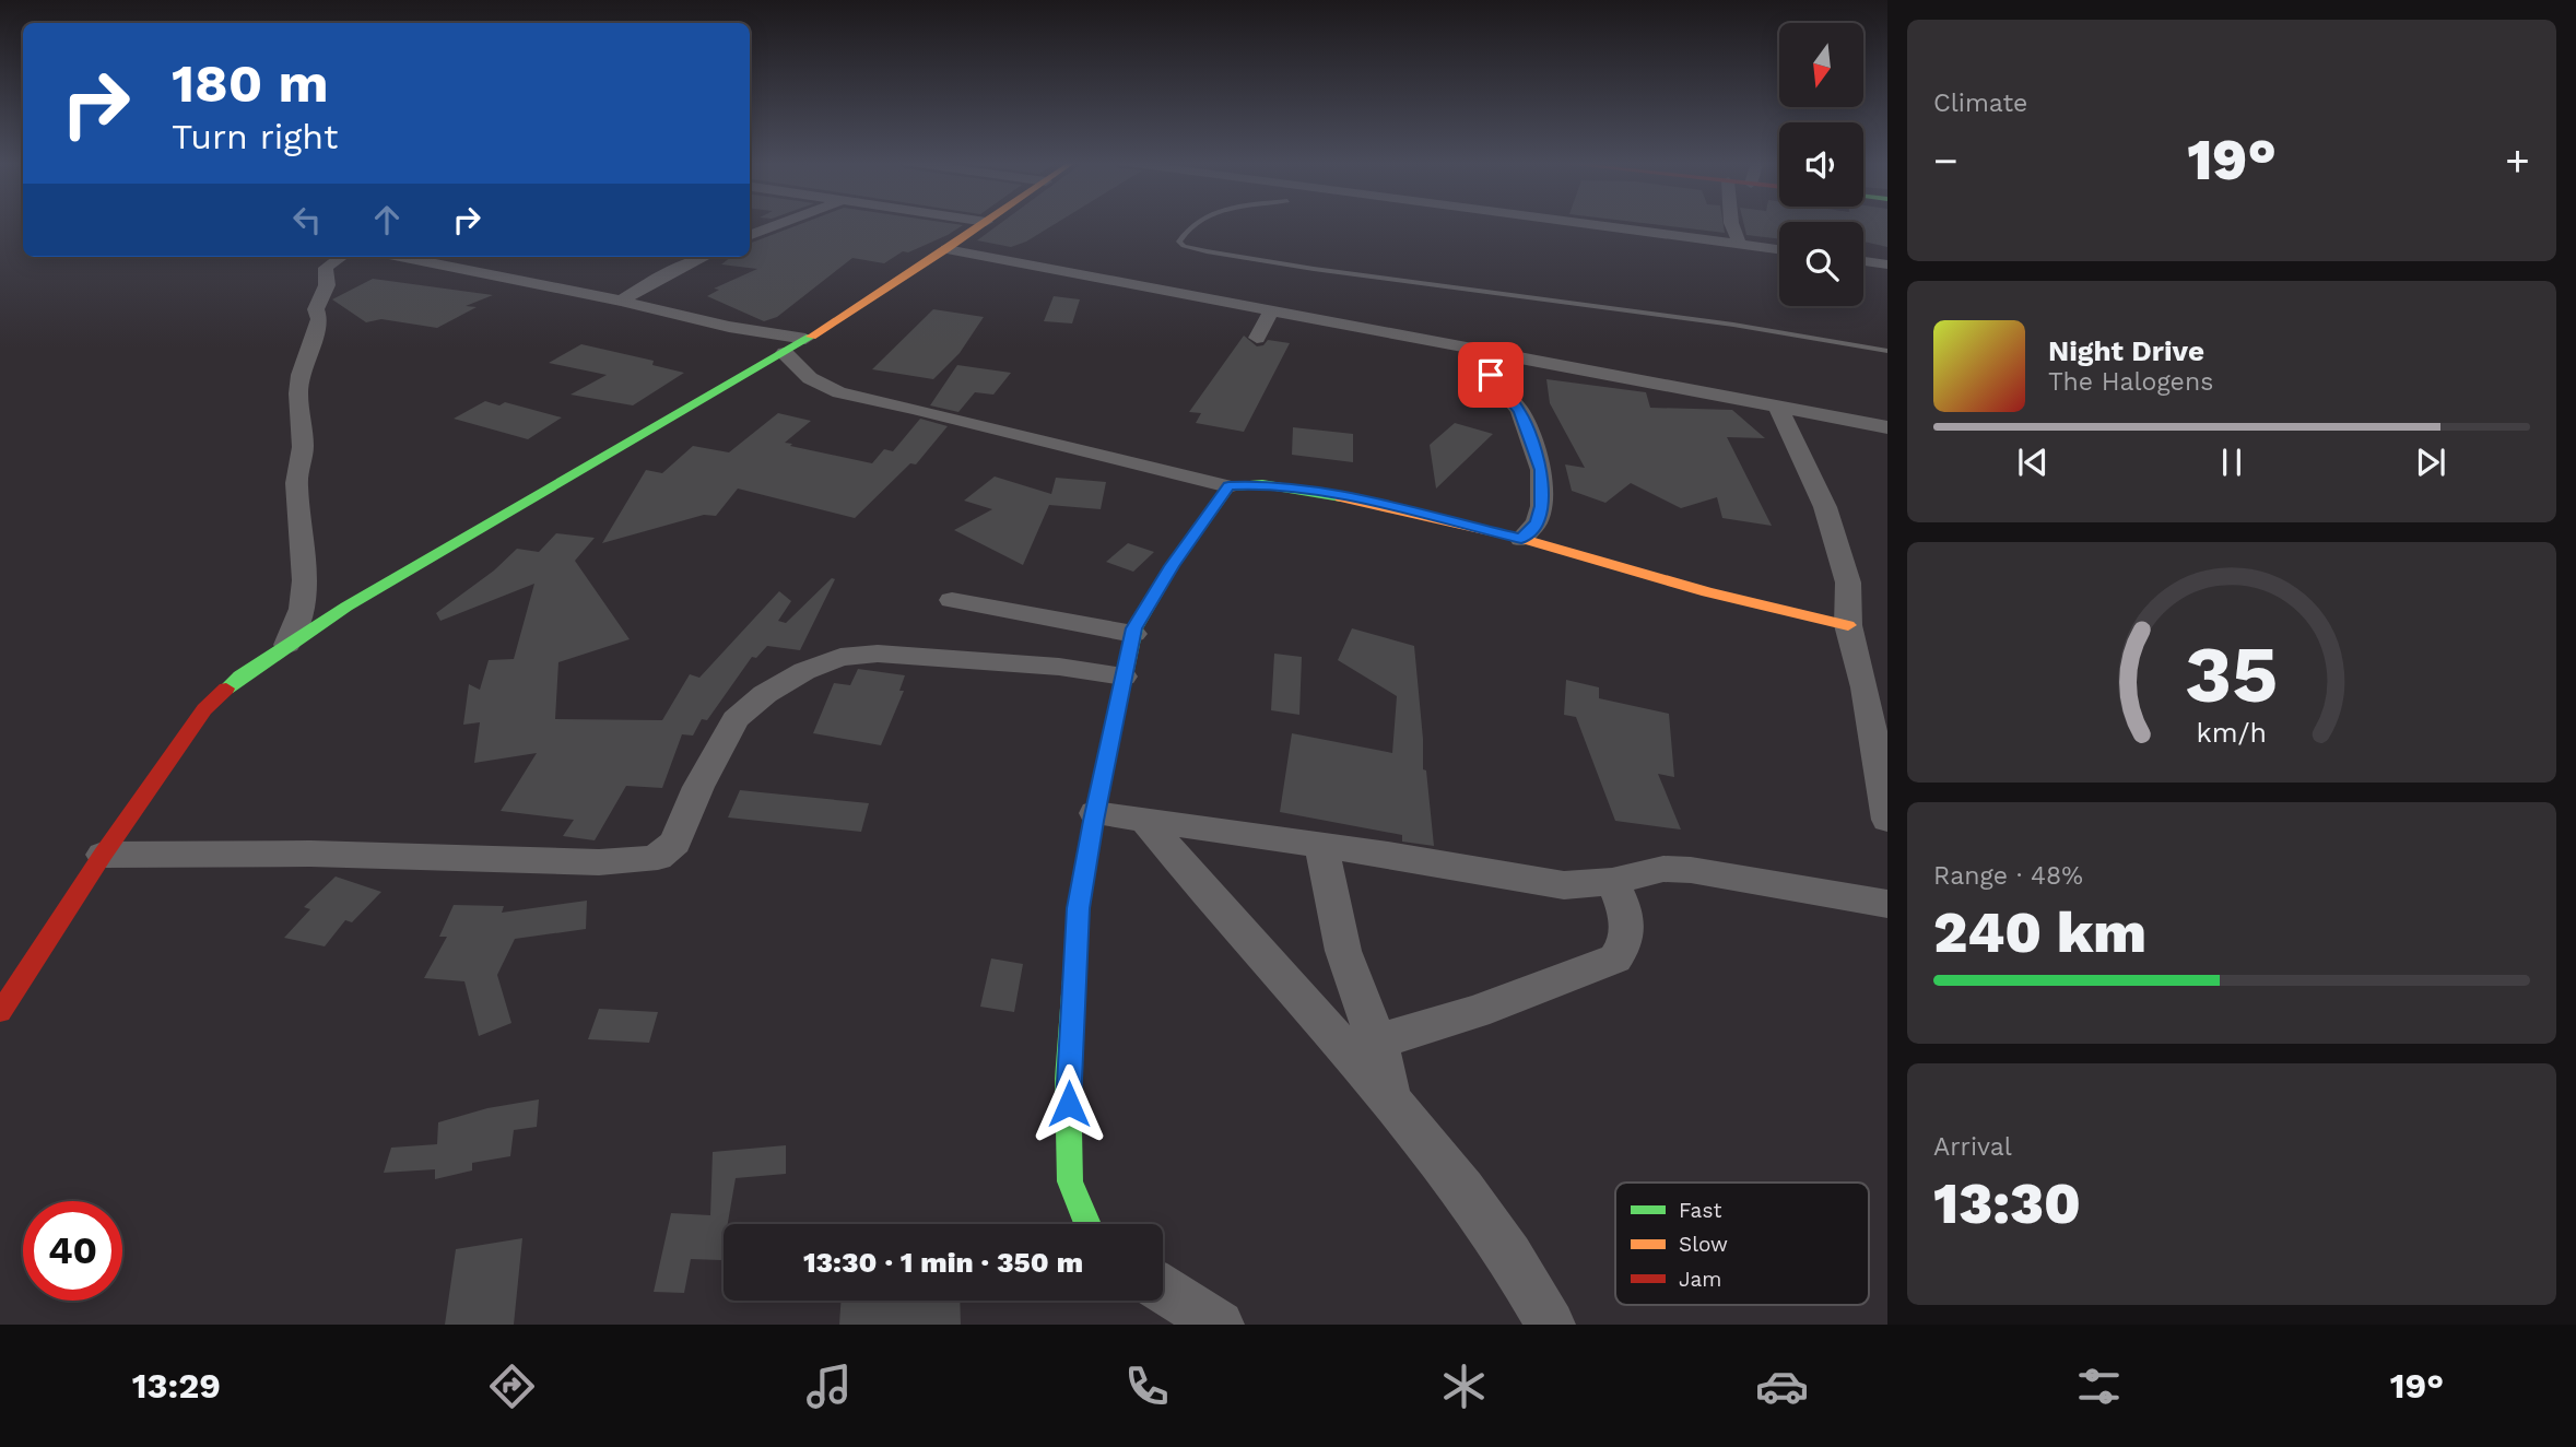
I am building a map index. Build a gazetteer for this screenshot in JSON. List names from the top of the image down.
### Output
{
  "legend": ["Fast", "Slow", "Jam"],
  "north": "bottom",
  "page": {
    "tile": [
      "Climate",
      ["Range · 48%", "240 km"],
      ["Arrival", "13:30"]
    ],
    "turn": ["180 m", "Turn right"],
    "heat": ["−", "19°", "+"],
    "song": ["Night Drive", "The Halogens"],
    "limit": "40",
    "trip": "13:30 · 1 min · 350 m",
    "tabs": ["13:29", "19°"],
    "gauge": ["35", "km/h"]
  }
}
